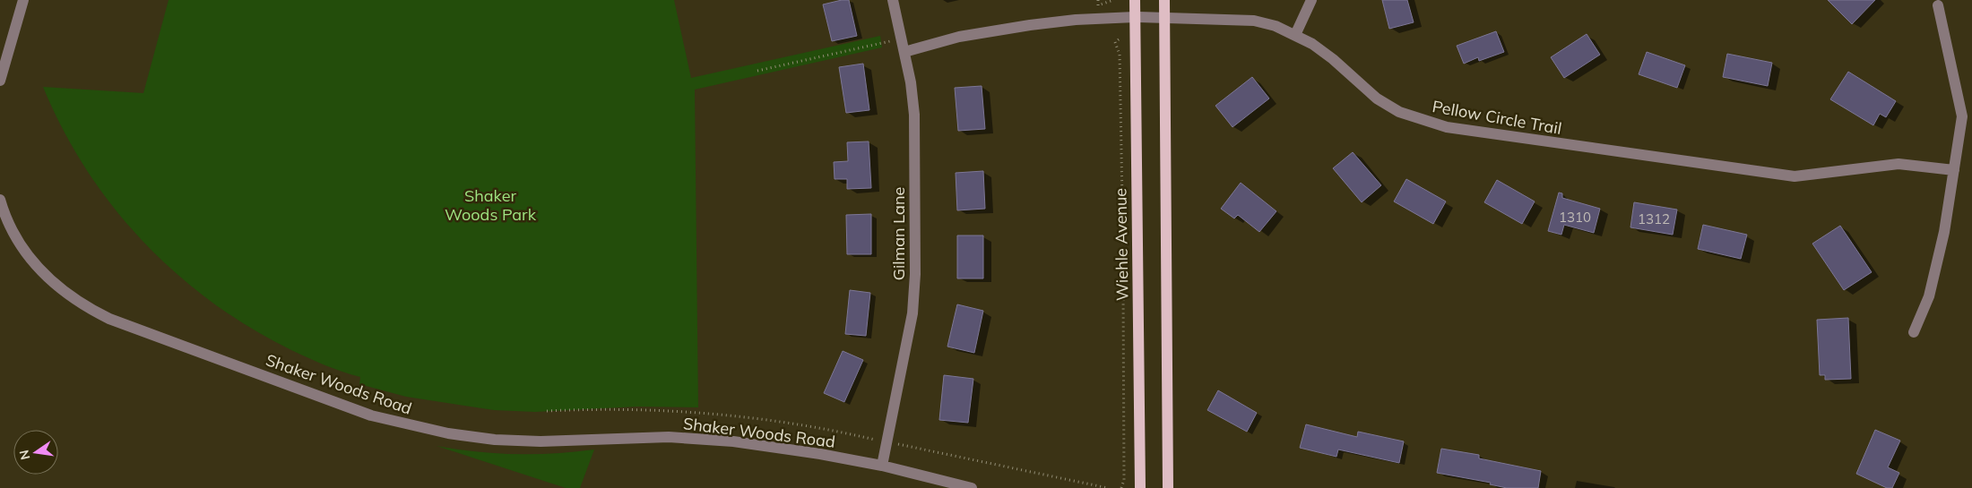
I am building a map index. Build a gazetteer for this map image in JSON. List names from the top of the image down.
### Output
{
  "streets": {
    "main road": ["Wiehle Avenue"],
    "street": ["Pellow Circle Trail", "Gilman Lane", "Shaker Woods Road"]
  },
  "crossings": [
    ["Pellow Circle Trail", "Gilman Lane"],
    ["Pellow Circle Trail", "Wiehle Avenue"],
    ["Gilman Lane", "Shaker Woods Road"]
  ],
  "parks": ["Shaker Woods Park"],
  "house_numbers": ["1310", "1312"],
  "north": "left"
}
